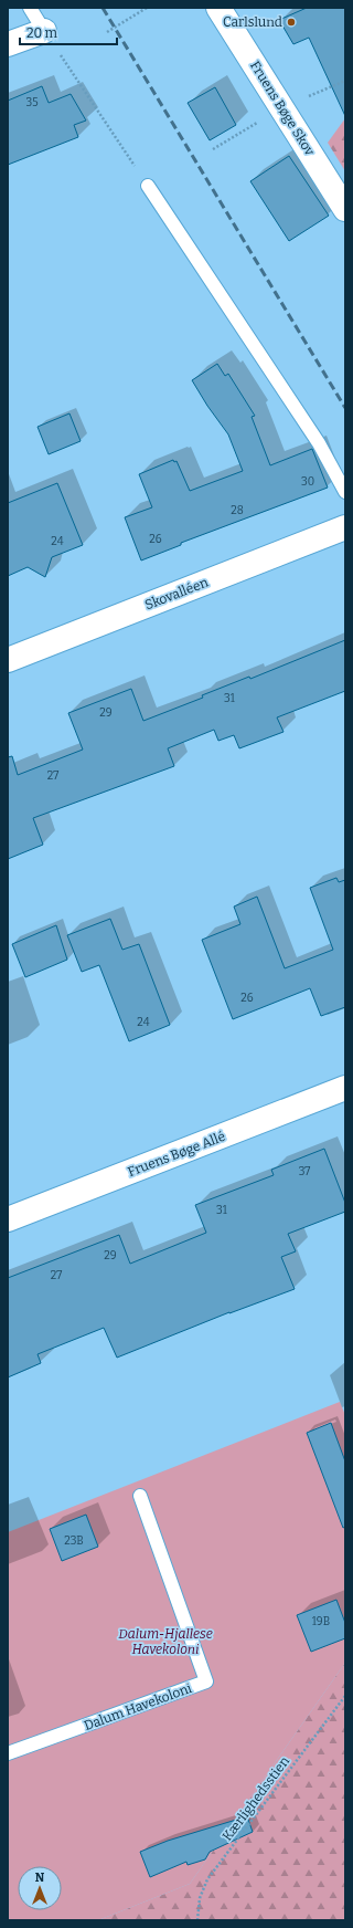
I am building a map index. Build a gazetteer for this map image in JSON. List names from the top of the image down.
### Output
{
  "streets": {
    "street": ["Fruens Bøge Skov", "Skovalléen", "Fruens Bøge Allé"],
    "lane": ["Dalum Havekoloni"],
    "path": ["Kærlighedsstien"]
  },
  "parks": ["Dalum-Hjallese Havekoloni"],
  "places": ["Carlslund"],
  "house_numbers": [
    "35",
    "30",
    "28",
    "26",
    "24",
    "31",
    "29",
    "27",
    "26",
    "24",
    "37",
    "31",
    "29",
    "27",
    "23B",
    "19B"
  ],
  "scale_bar": "20 m",
  "north": "top"
}
